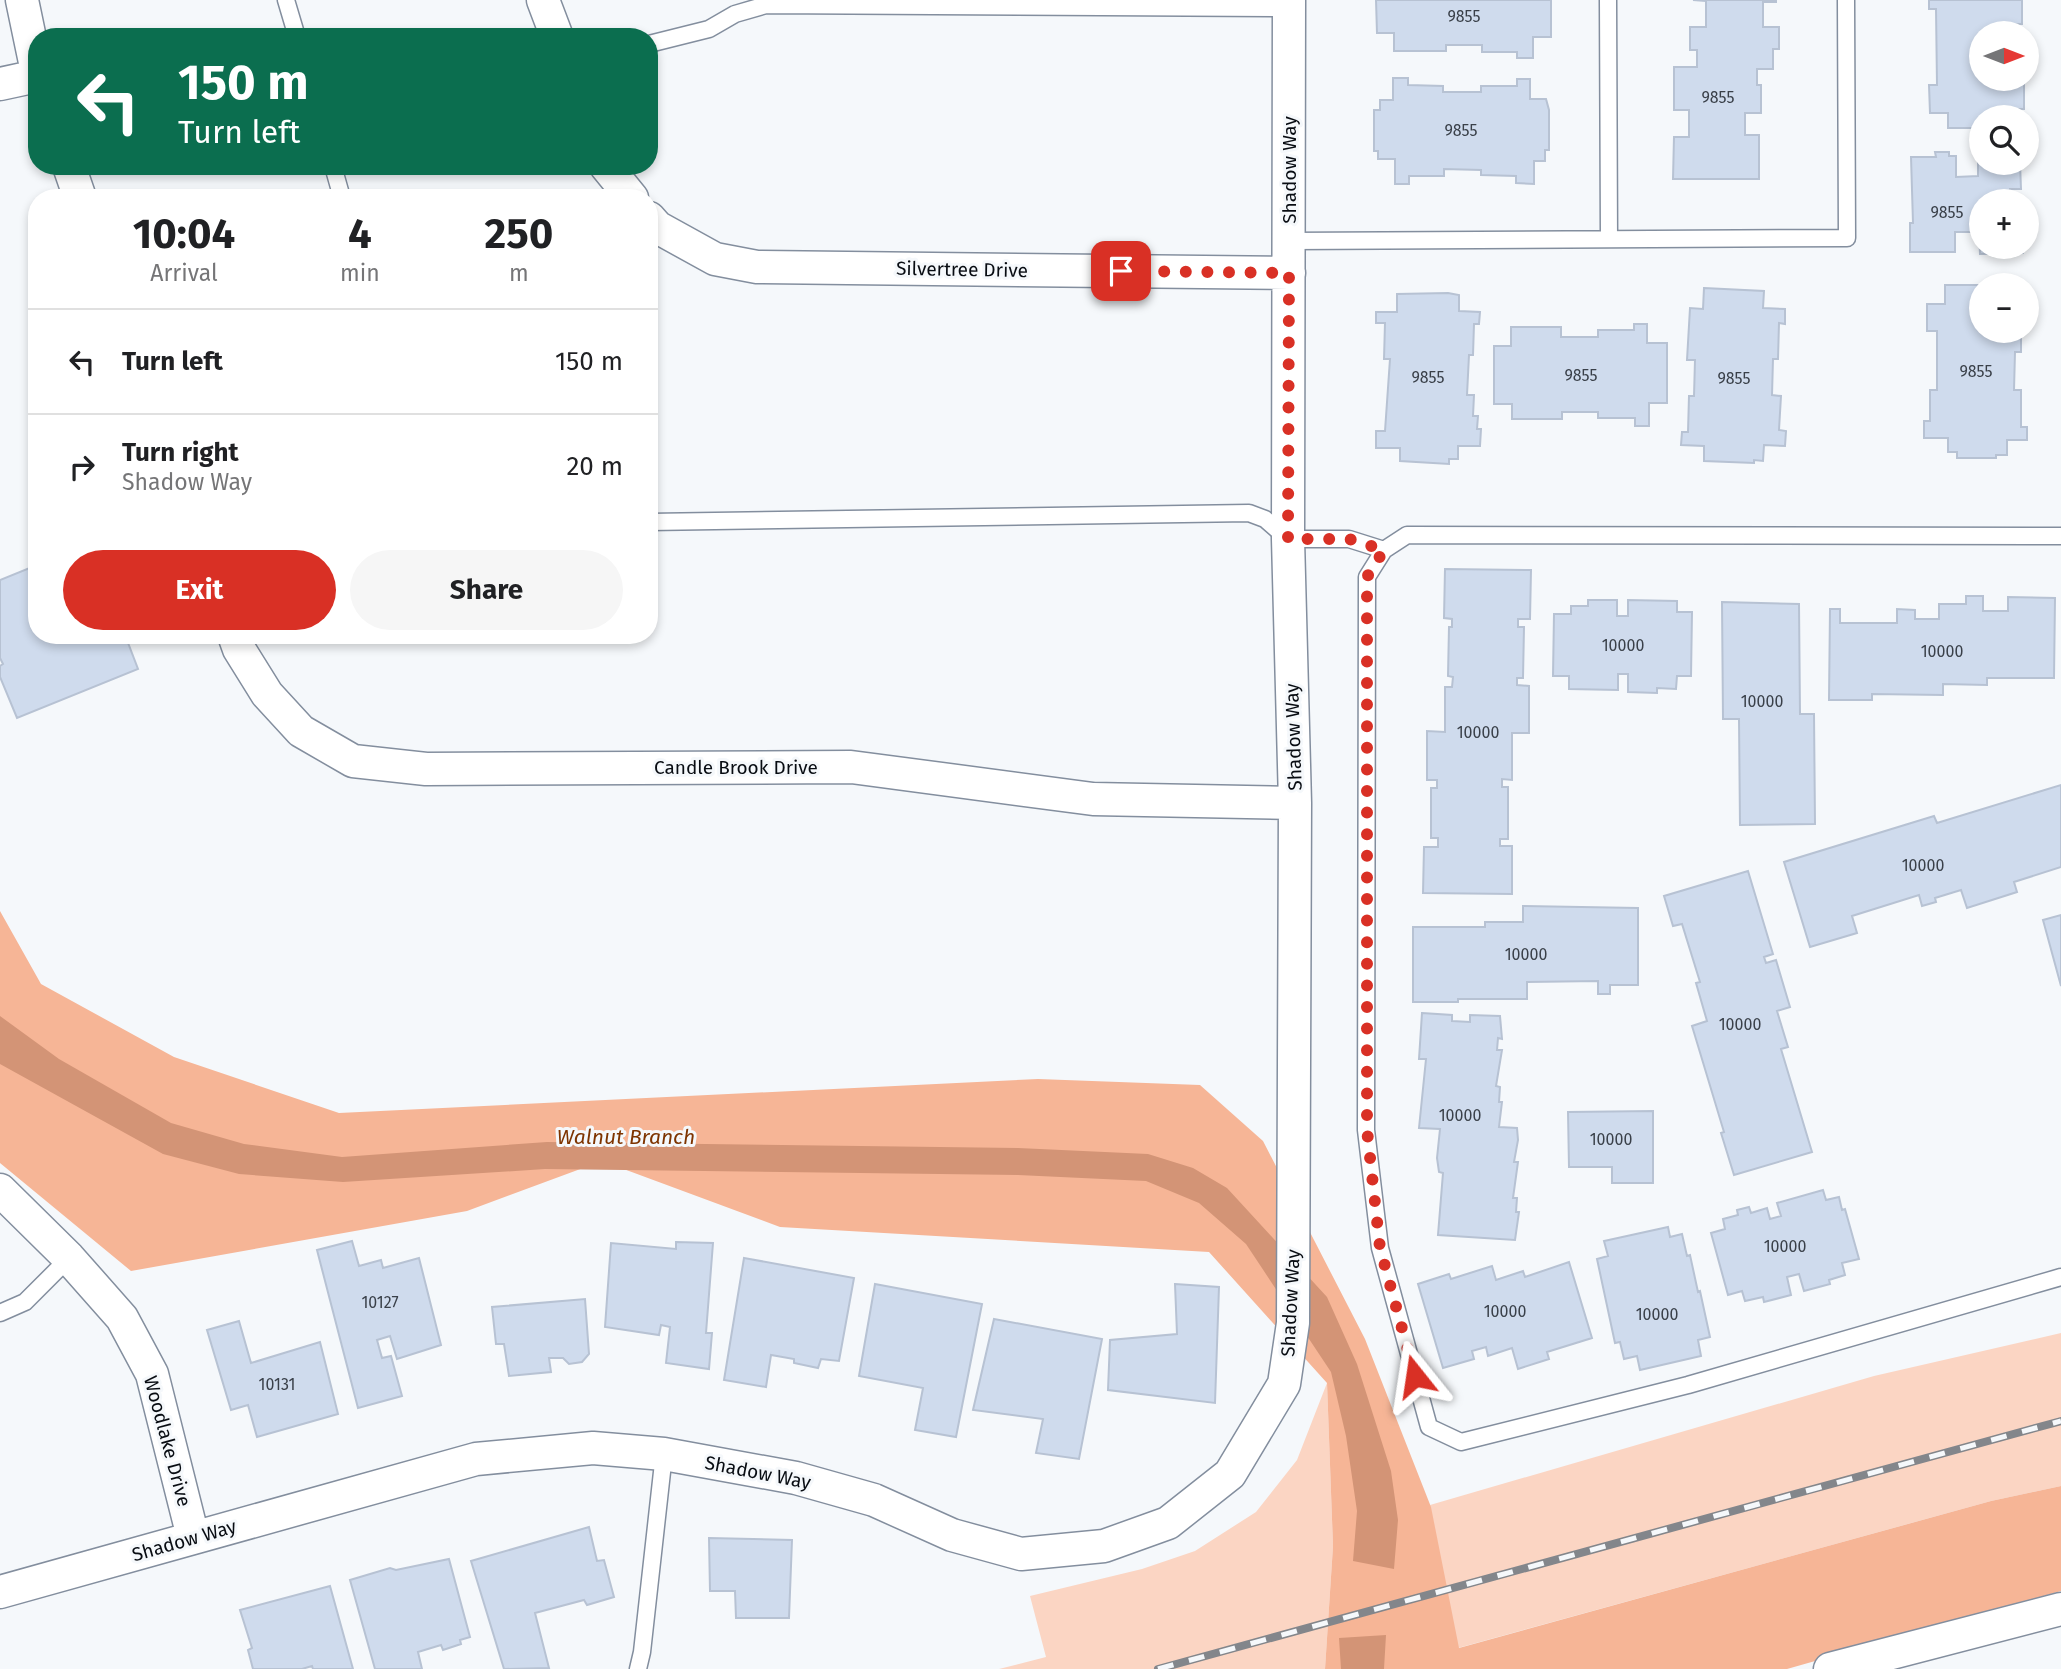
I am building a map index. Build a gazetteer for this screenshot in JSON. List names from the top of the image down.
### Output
{
  "streets": {
    "street": [
      "Shadow Way",
      "Silvertree Drive",
      "Candle Brook Drive",
      "Woodlake Drive"
    ]
  },
  "crossings": [
    ["Shadow Way", "Silvertree Drive"],
    ["Shadow Way", "Candle Brook Drive"],
    ["Shadow Way", "Woodlake Drive"]
  ],
  "water": ["Walnut Branch"],
  "house_numbers": [
    "9855",
    "9855",
    "9855",
    "9855",
    "9855",
    "9855",
    "9855",
    "9855",
    "10000",
    "10000",
    "10000",
    "10000",
    "10000",
    "10000",
    "10000",
    "10000",
    "10000",
    "10000",
    "10127",
    "10000",
    "10000",
    "10131"
  ],
  "north": "right",
  "page": {
    "map_buttons": ["+", "−"],
    "turn": ["150 m", "Turn left"],
    "eta": [
      "10:04",
      "Arrival",
      "4",
      "min",
      "250",
      "m"
    ],
    "list": [
      {
        "name": "Turn left",
        "value": "150 m"
      },
      {
        "name": "Turn right",
        "note": "Shadow Way",
        "value": "20 m"
      }
    ],
    "buttons": ["Exit", "Share"]
  }
}
